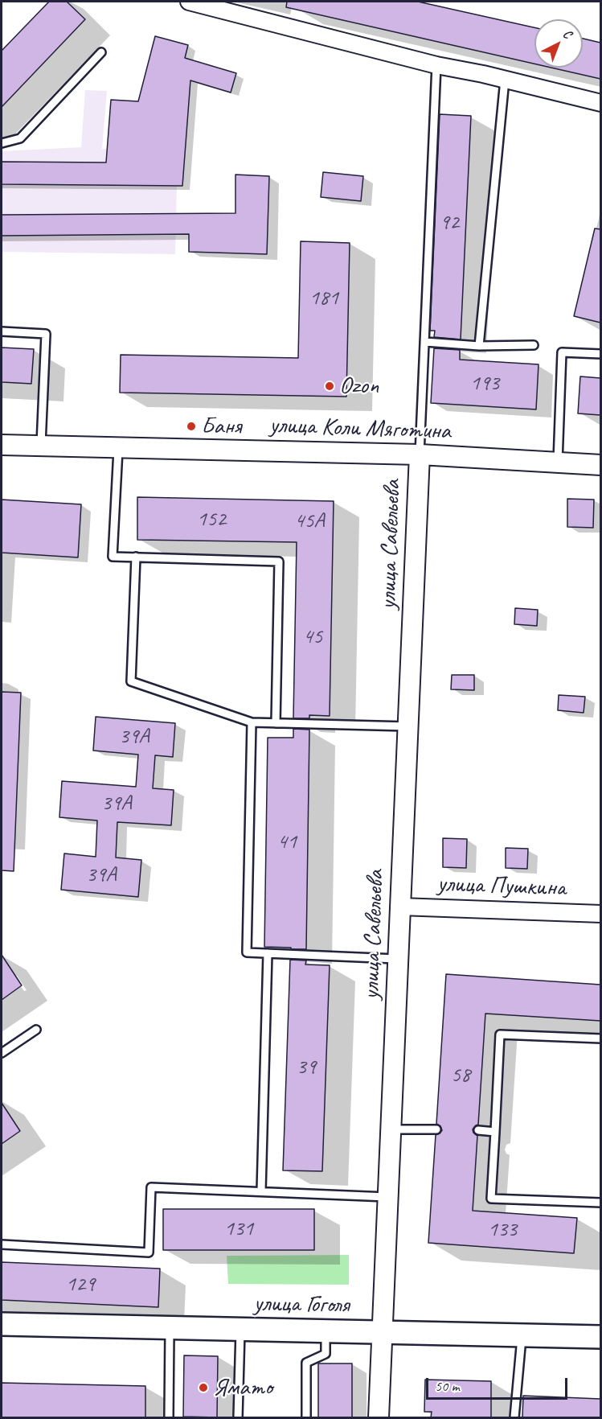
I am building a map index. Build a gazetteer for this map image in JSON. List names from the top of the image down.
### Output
{
  "streets": {
    "main road": ["улица Гоголя"],
    "street": ["улица Коли Мяготина", "улица Савельева", "улица Пушкина"]
  },
  "crossings": [
    ["улица Коли Мяготина", "улица Савельева"],
    ["улица Савельева", "улица Пушкина"],
    ["улица Савельева", "улица Гоголя"]
  ],
  "places": ["Ozon", "Баня", "Ямато"],
  "house_numbers": [
    "92",
    "181",
    "193",
    "152",
    "45А",
    "45",
    "39А",
    "39А",
    "41",
    "39А",
    "39",
    "58",
    "131",
    "133",
    "129"
  ],
  "scale_bar": "50 m",
  "north": "top right"
}
